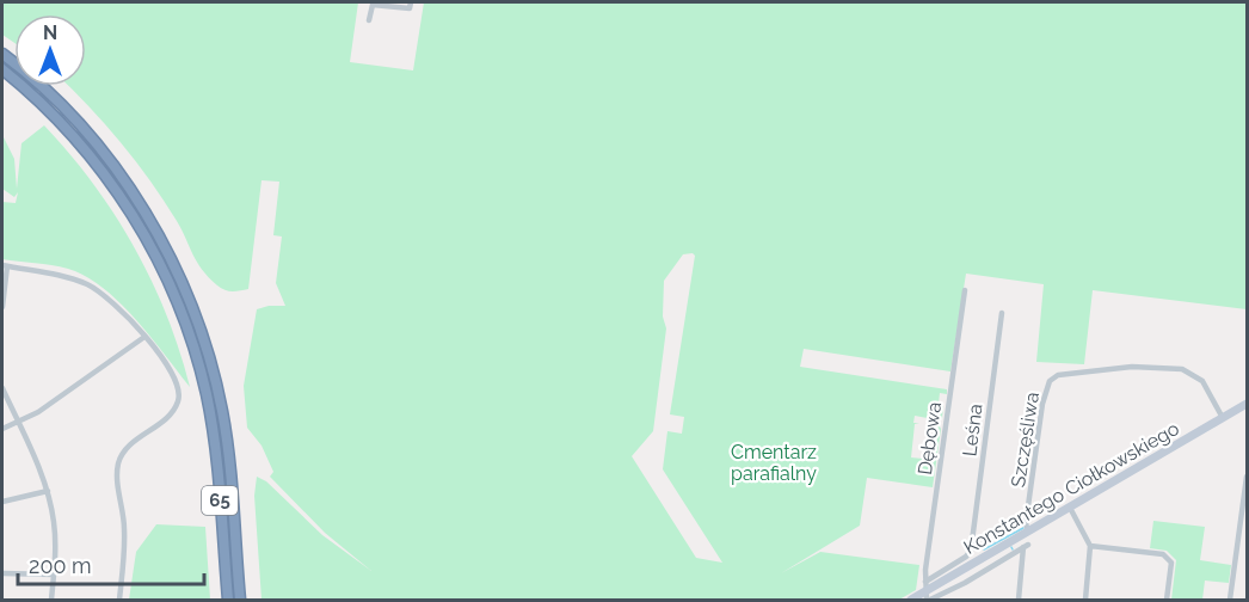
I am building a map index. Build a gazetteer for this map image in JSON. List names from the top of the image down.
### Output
{
  "streets": {
    "highway": ["65"],
    "street": [
      "Leśna",
      "Dębowa",
      "Szczęśliwa",
      "Konstantego Ciołkowskiego"
    ]
  },
  "crossings": [
    ["Leśna", "Dębowa"],
    ["Leśna", "Konstantego Ciołkowskiego"],
    ["Dębowa", "Konstantego Ciołkowskiego"],
    ["Szczęśliwa", "Konstantego Ciołkowskiego"]
  ],
  "parks": ["Cmentarz parafialny"],
  "scale_bar": "200 m",
  "north": "top"
}
